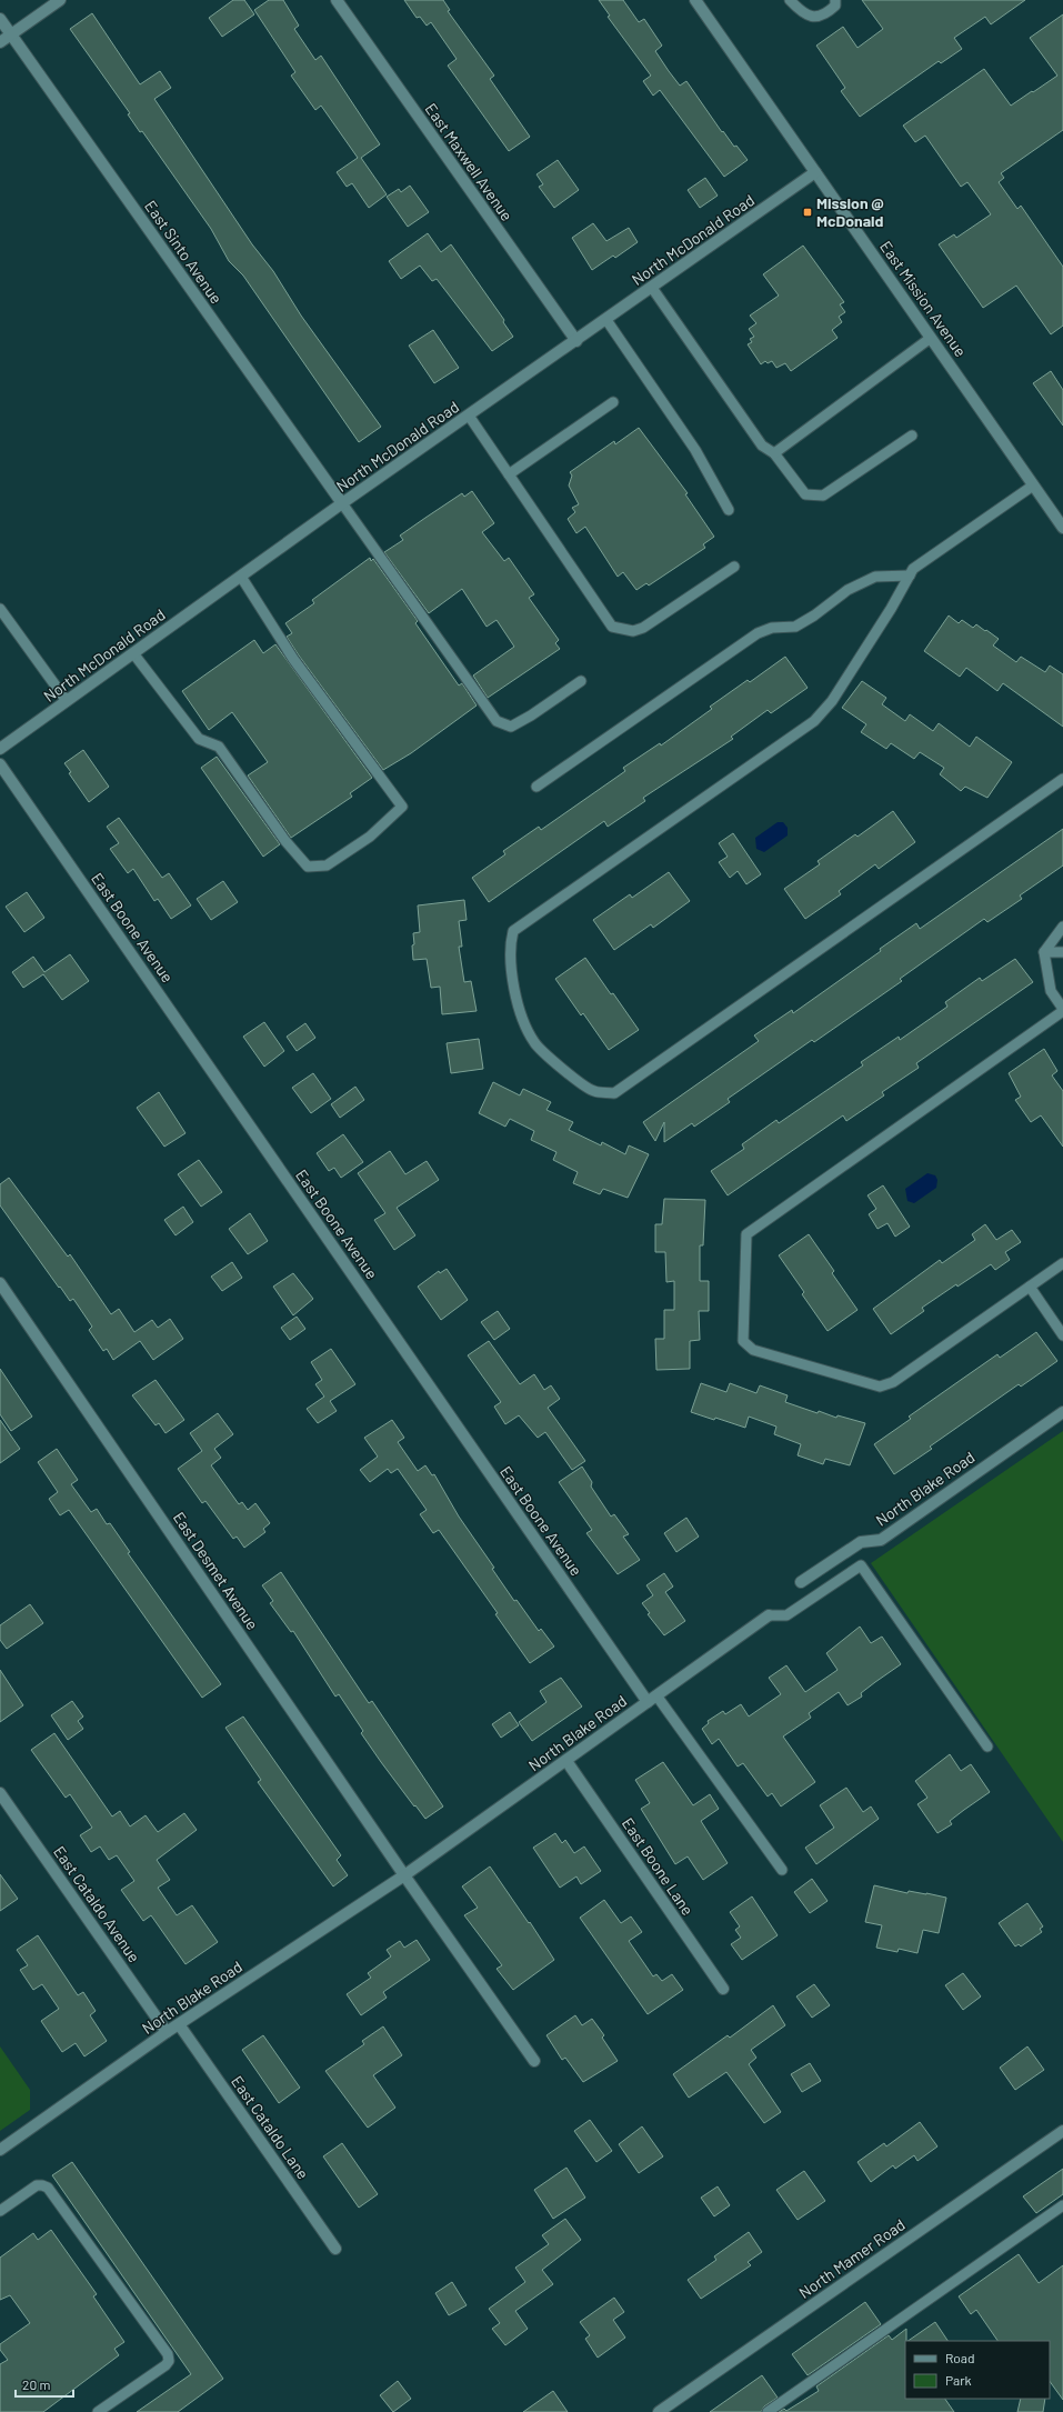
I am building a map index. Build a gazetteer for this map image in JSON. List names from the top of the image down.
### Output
{
  "streets": {
    "street": [
      "East Maxwell Avenue",
      "North McDonald Road",
      "East Sinto Avenue",
      "East Mission Avenue",
      "East Boone Avenue",
      "North Blake Road",
      "East Desmet Avenue",
      "East Boone Lane",
      "East Cataldo Avenue",
      "East Cataldo Lane",
      "North Mamer Road"
    ]
  },
  "crossings": [
    ["East Maxwell Avenue", "North McDonald Road"],
    ["North McDonald Road", "East Sinto Avenue"],
    ["North McDonald Road", "East Mission Avenue"],
    ["East Boone Avenue", "North Blake Road"],
    ["North Blake Road", "East Desmet Avenue"],
    ["North Blake Road", "East Boone Lane"],
    ["North Blake Road", "East Cataldo Avenue"],
    ["North Blake Road", "East Cataldo Lane"]
  ],
  "places": {
    "transit": ["Mission @ McDonald"]
  },
  "legend": ["Road", "Park"],
  "scale_bar": "20 m"
}
